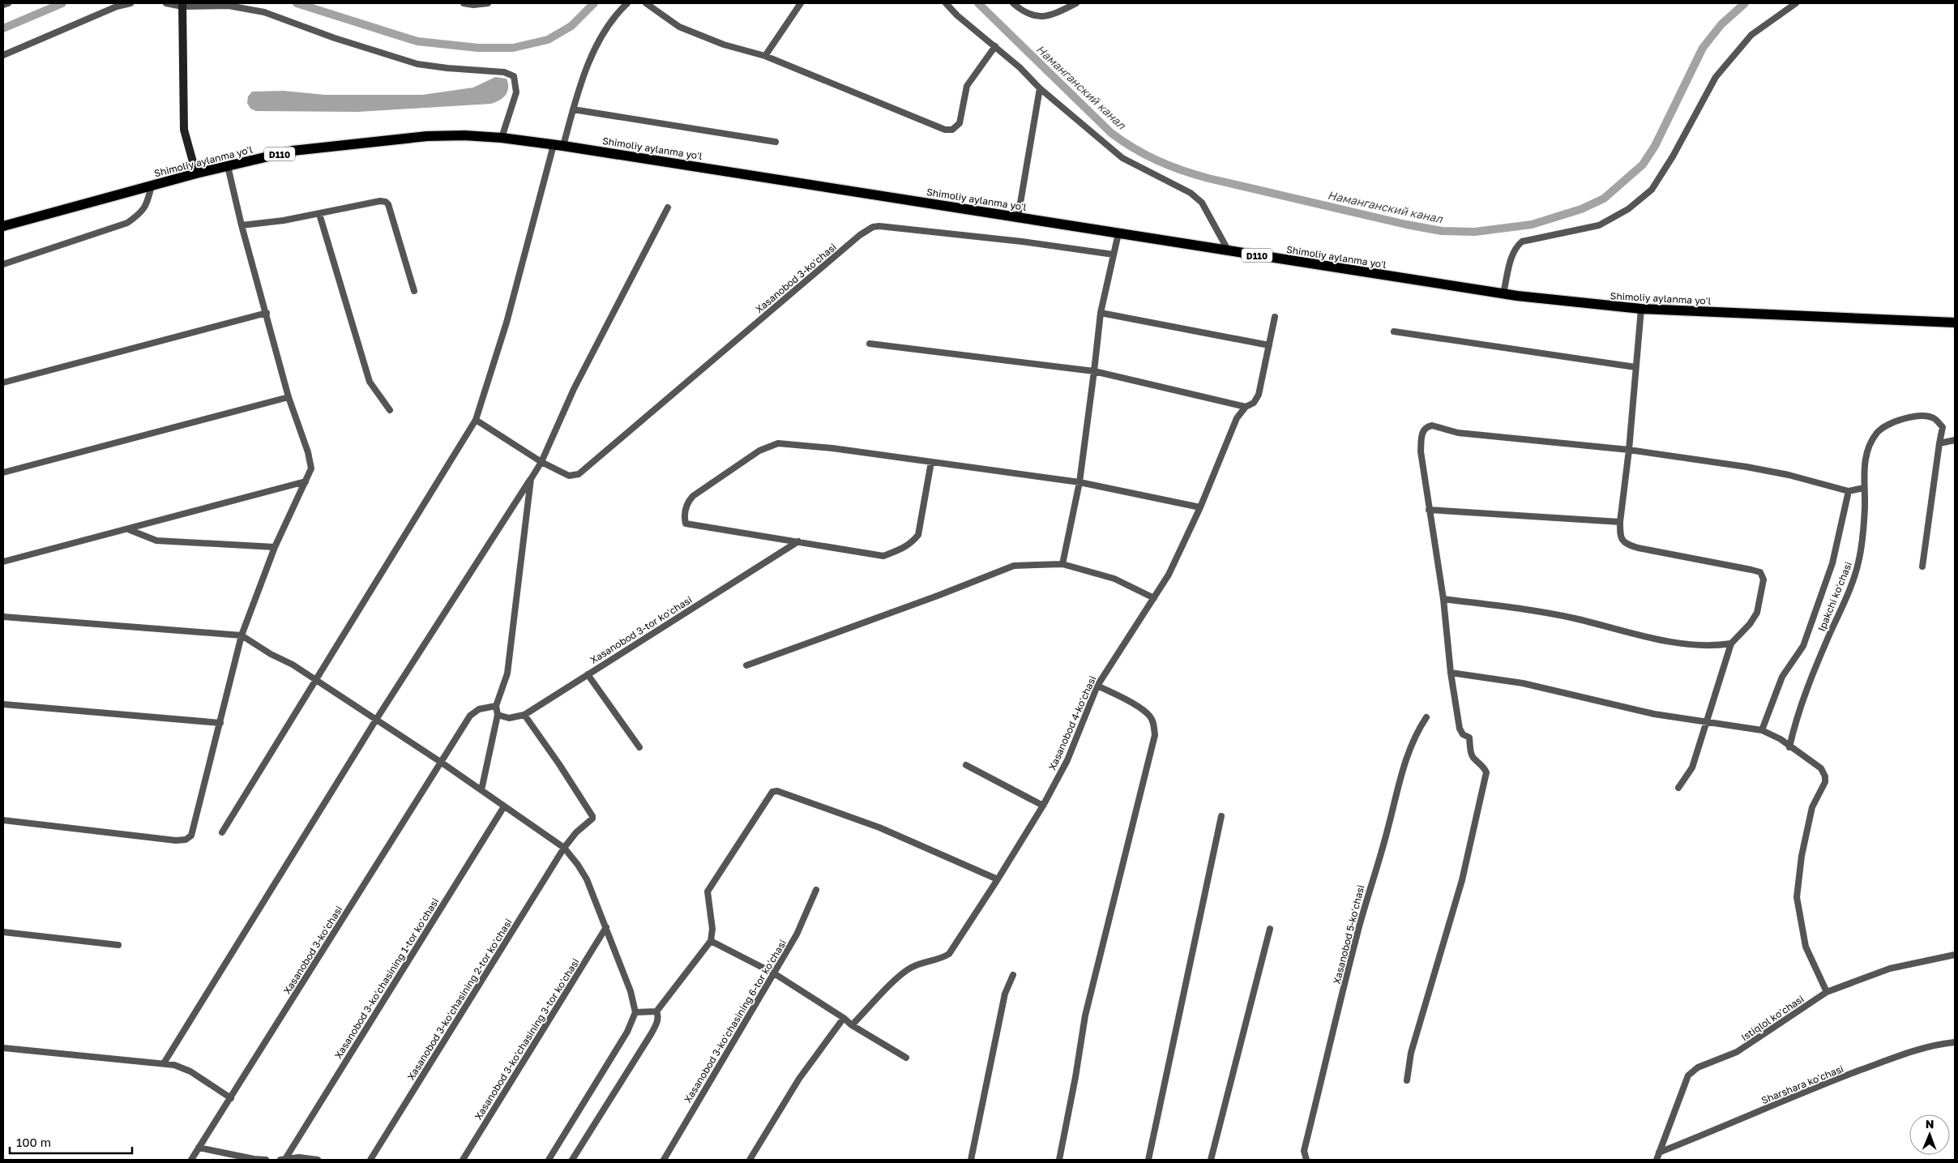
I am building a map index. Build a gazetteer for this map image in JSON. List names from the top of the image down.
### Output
{
  "streets": {
    "main road": ["Shimoliy aylanma yoʻl", "D110"],
    "street": [
      "Xasanobod 3-koʻchasi",
      "Ipakchi koʻchasi",
      "Xasanobod 3-tor koʻchasi",
      "Xasanobod 4-koʻchasi",
      "Xasanobod 5-koʻchasi",
      "Xasanobod 3-koʻchasining 1-tor koʻchasi",
      "Xasanobod 3-koʻchasining 2-tor koʻchasi",
      "Istiqlol koʻchasi",
      "Xasanobod 3-koʻchasining 6-tor koʻchasi",
      "Xasanobod 3-koʻchasining 3-tor koʻchasi",
      "Sharshara koʻchasi"
    ]
  },
  "crossings": [
    ["Xasanobod 3-tor koʻchasi", "Xasanobod 3-koʻchasining 2-tor koʻchasi"],
    ["Istiqlol koʻchasi", "Sharshara koʻchasi"]
  ],
  "water": ["Наманганский канал"],
  "scale_bar": "100 m",
  "north": "top"
}
